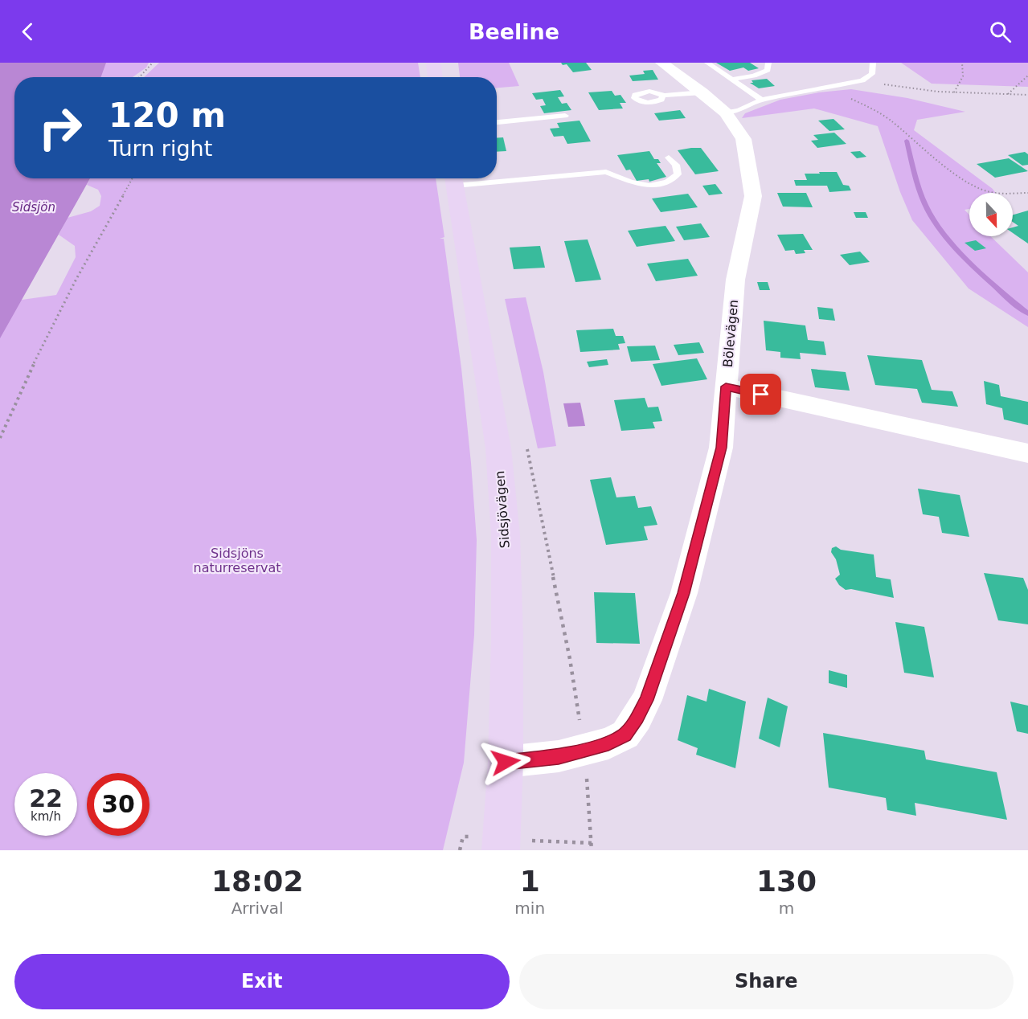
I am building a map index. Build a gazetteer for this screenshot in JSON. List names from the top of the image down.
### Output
{
  "streets": {
    "main road": ["Sidsjövägen"],
    "street": ["Bölevägen"]
  },
  "crossings": [
    ["Bölevägen", "Sidsjövägen"]
  ],
  "water": ["Sidsjön"],
  "parks": ["Sidsjöns naturreservat"],
  "north": "bottom",
  "page": {
    "header": "Beeline",
    "turn": ["120 m", "Turn right"],
    "speed": "22 km/h",
    "limit": "30",
    "eta": [
      "18:02",
      "Arrival",
      "1",
      "min",
      "130",
      "m"
    ],
    "buttons": ["Exit", "Share"]
  }
}
